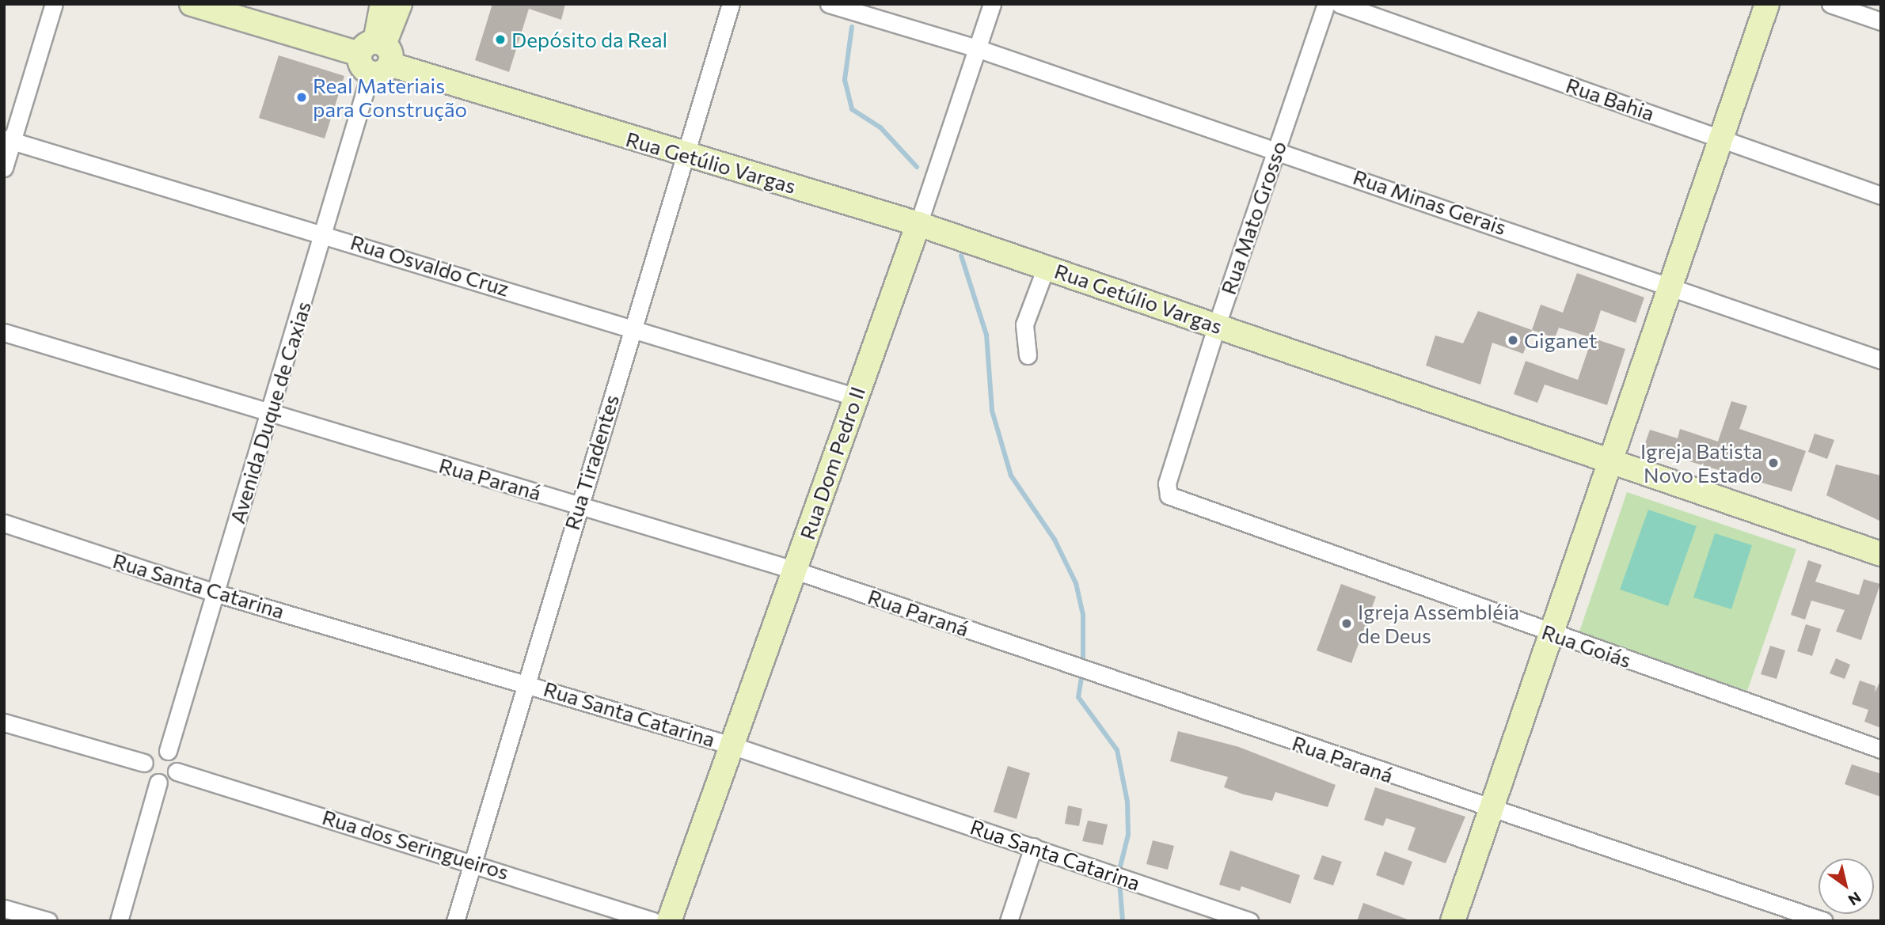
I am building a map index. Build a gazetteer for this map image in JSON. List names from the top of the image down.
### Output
{
  "streets": {
    "street": [
      "Rua Bahia",
      "Rua Getúlio Vargas",
      "Rua Minas Gerais",
      "Rua Mato Grosso",
      "Rua Osvaldo Cruz",
      "Avenida Duque de Caxias",
      "Rua Tiradentes",
      "Rua Dom Pedro II",
      "Rua Paraná",
      "Rua Santa Catarina",
      "Rua Goiás",
      "Rua dos Seringueiros"
    ]
  },
  "crossings": [
    ["Rua Getúlio Vargas", "Rua Mato Grosso"],
    ["Rua Getúlio Vargas", "Avenida Duque de Caxias"],
    ["Rua Getúlio Vargas", "Rua Tiradentes"],
    ["Rua Getúlio Vargas", "Rua Dom Pedro II"],
    ["Rua Minas Gerais", "Rua Mato Grosso"],
    ["Rua Minas Gerais", "Rua Dom Pedro II"],
    ["Rua Mato Grosso", "Rua Goiás"],
    ["Rua Osvaldo Cruz", "Avenida Duque de Caxias"],
    ["Rua Osvaldo Cruz", "Rua Tiradentes"],
    ["Rua Osvaldo Cruz", "Rua Dom Pedro II"],
    ["Avenida Duque de Caxias", "Rua Paraná"],
    ["Avenida Duque de Caxias", "Rua Santa Catarina"],
    ["Avenida Duque de Caxias", "Rua dos Seringueiros"],
    ["Rua Tiradentes", "Rua Paraná"],
    ["Rua Tiradentes", "Rua Santa Catarina"],
    ["Rua Tiradentes", "Rua dos Seringueiros"],
    ["Rua Dom Pedro II", "Rua Paraná"],
    ["Rua Dom Pedro II", "Rua Santa Catarina"]
  ],
  "places": [
    "Depósito da Real",
    "Real Materiais para Construção",
    "Giganet",
    "Igreja Batista Novo Estado",
    "Igreja Assembléia de Deus"
  ],
  "north": "bottom right"
}
